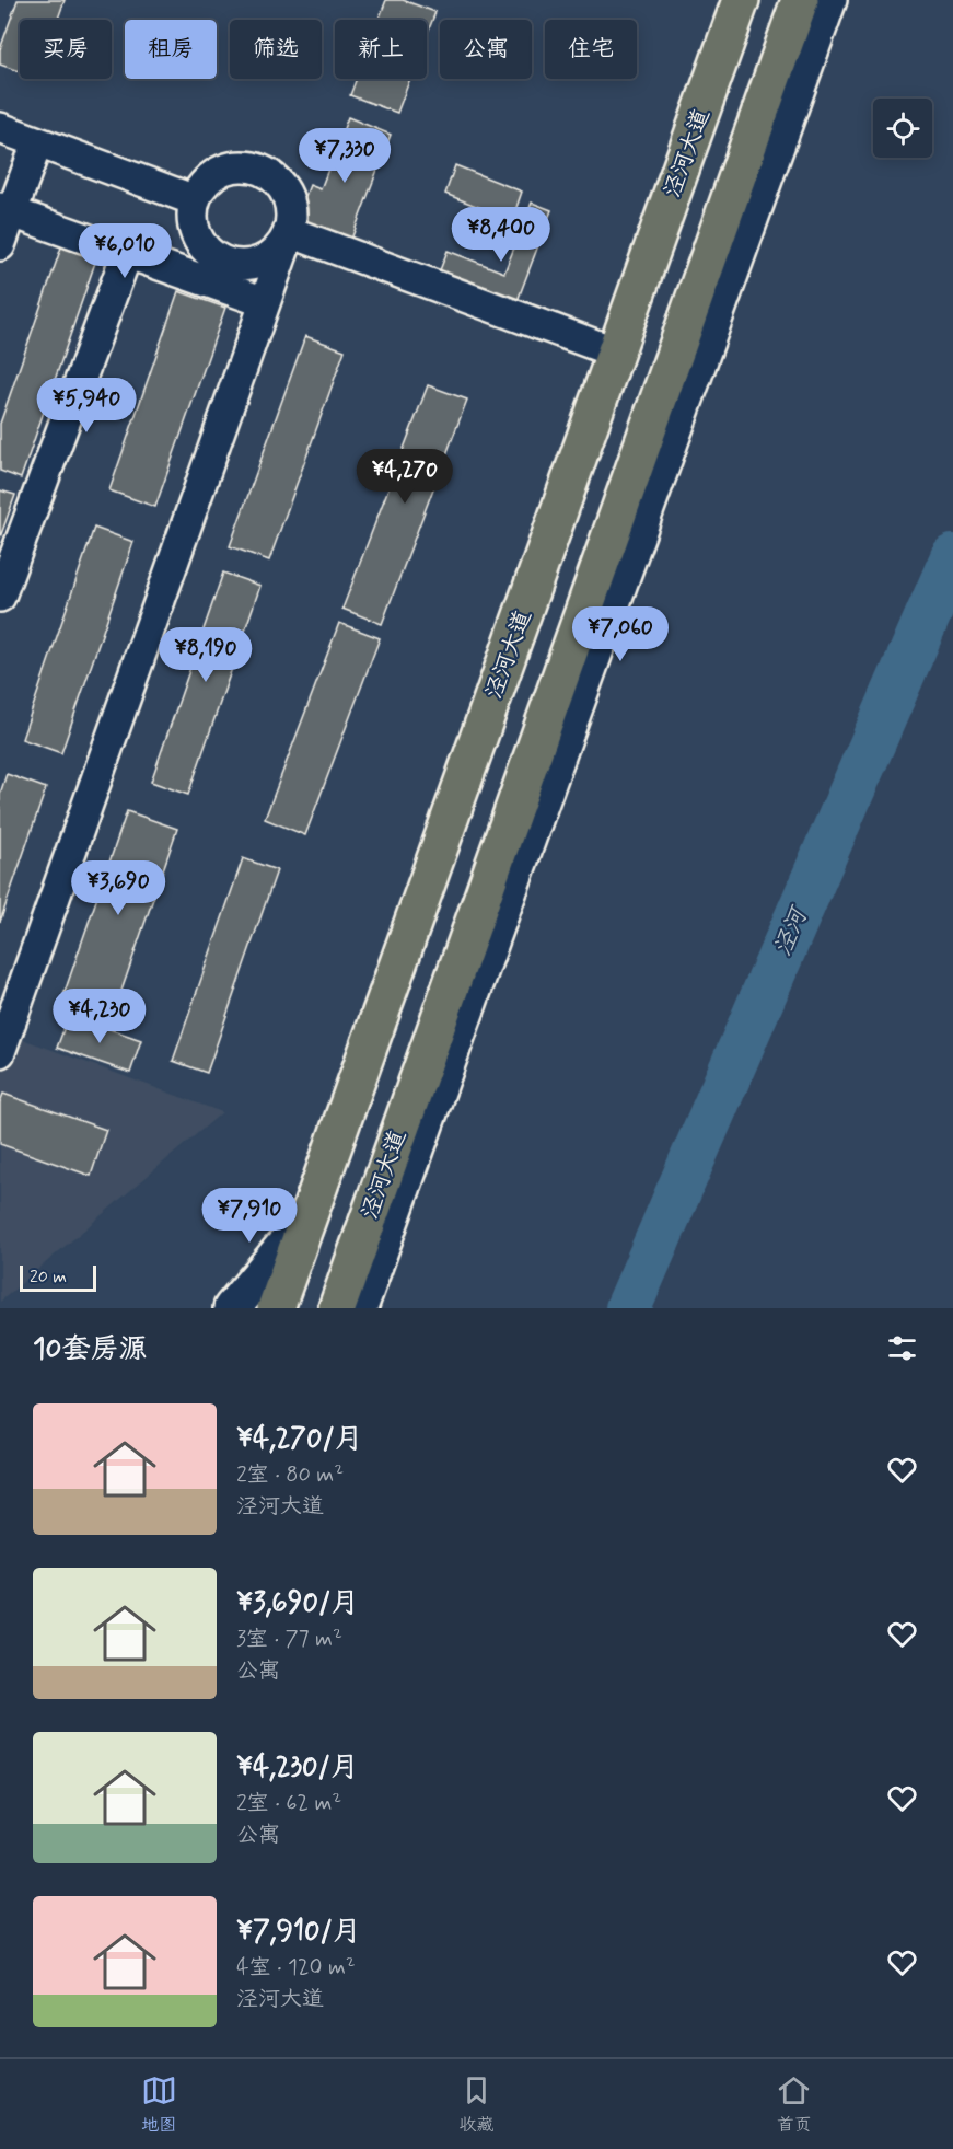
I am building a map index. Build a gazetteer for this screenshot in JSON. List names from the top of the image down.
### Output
{
  "streets": {
    "main road": ["泾河大道"]
  },
  "water": ["泾河"],
  "scale_bar": "20 m",
  "page": {
    "chip": [
      "买房",
      "租房",
      "筛选",
      "新上",
      "公寓",
      "住宅"
    ],
    "price": [
      "¥7,330",
      "¥8,400",
      "¥6,010",
      "¥5,940",
      "¥4,270",
      "¥7,060",
      "¥8,190",
      "¥3,690",
      "¥4,230",
      "¥7,910"
    ],
    "scale": "20 m",
    "heading": "10套房源",
    "list": [
      {
        "name": "¥4,270/月",
        "note": "2室 · 80 m² · 泾河大道"
      },
      {
        "name": "¥3,690/月",
        "note": "3室 · 77 m² · 公寓"
      },
      {
        "name": "¥4,230/月",
        "note": "2室 · 62 m² · 公寓"
      },
      {
        "name": "¥7,910/月",
        "note": "4室 · 120 m² · 泾河大道"
      }
    ],
    "tabs": ["地图", "收藏", "首页"]
  }
}
